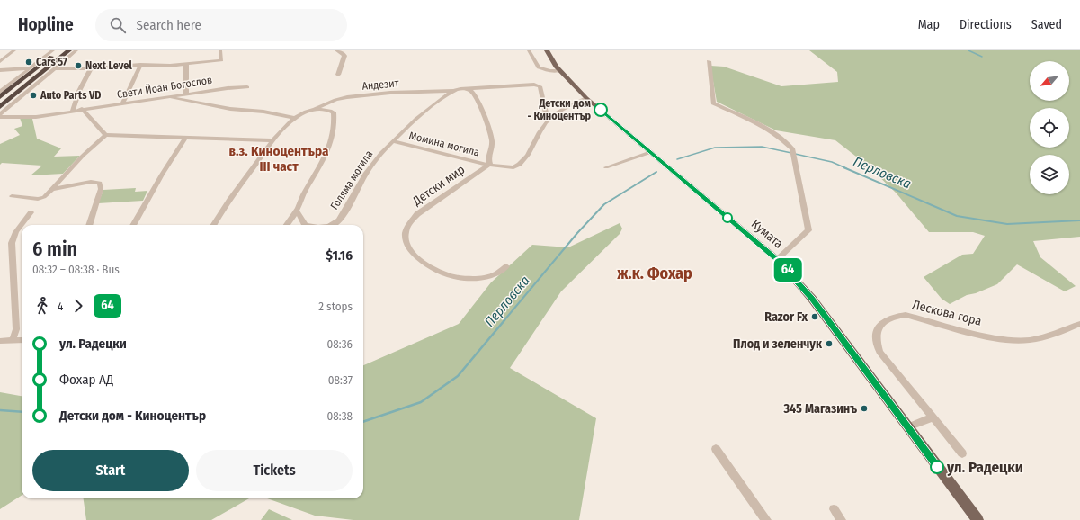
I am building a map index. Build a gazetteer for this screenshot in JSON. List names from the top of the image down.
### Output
{
  "streets": {
    "main road": ["Кумата"],
    "street": [
      "Андезит",
      "Свети Йоан Богослов",
      "Момина могила",
      "Голяма могила",
      "Детски мир",
      "Лескова гора"
    ]
  },
  "crossings": [
    ["Андезит", "Голяма могила"],
    ["Момина могила", "Голяма могила"],
    ["Момина могила", "Детски мир"]
  ],
  "districts": ["в.з. Киноцентъра ІІІ част", "ж.к. Фохар"],
  "water": ["Перловска"],
  "places": [
    "Cars 57",
    "Next Level",
    "Auto Parts VD",
    "Детски дом - Киноцентър",
    "Razor Fx",
    "Плод и зеленчук",
    "345 Магазинъ",
    "ул. Радецки"
  ],
  "lines": ["bus line 64"],
  "north": "bottom left",
  "page": {
    "header": "Hopline",
    "search": "Search here",
    "nav": ["Map", "Directions", "Saved"],
    "on_map": "64",
    "heading": ["6 min", "08:32 – 08:38 · Bus", "$1.16"],
    "legs": ["4", "64", "2 stops"],
    "list": [
      {
        "name": "ул. Радецки",
        "value": "08:36"
      },
      {
        "name": "Фохар АД",
        "value": "08:37"
      },
      {
        "name": "Детски дом - Киноцентър",
        "value": "08:38"
      }
    ],
    "buttons": ["Start", "Tickets"]
  }
}
